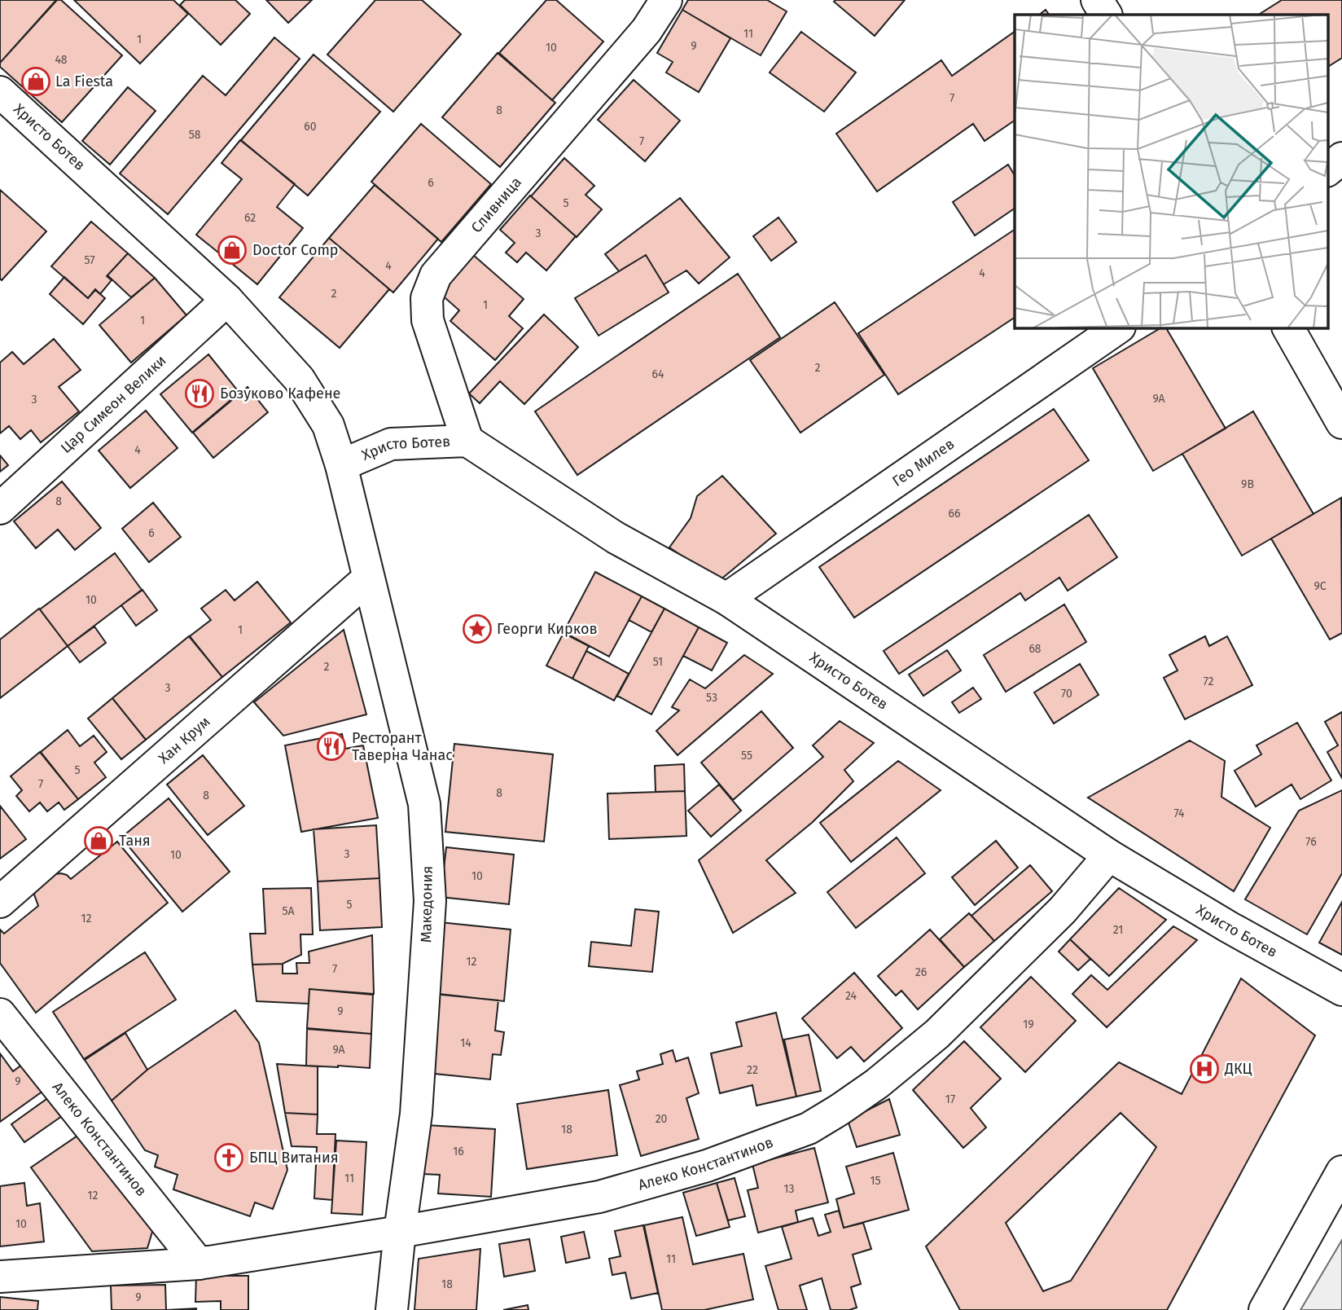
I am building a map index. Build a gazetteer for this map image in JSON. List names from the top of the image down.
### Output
{
  "streets": {
    "street": [
      "Христо Ботев",
      "Сливница",
      "Цар Симеон Велики",
      "Гео Милев",
      "Хан Крум",
      "Македония",
      "Алеко Константинов"
    ]
  },
  "crossings": [
    ["Христо Ботев", "Сливница"],
    ["Христо Ботев", "Цар Симеон Велики"],
    ["Христо Ботев", "Гео Милев"],
    ["Христо Ботев", "Македония"],
    ["Христо Ботев", "Алеко Константинов"],
    ["Хан Крум", "Македония"],
    ["Македония", "Алеко Константинов"]
  ],
  "places": {
    "shop": ["La Fiesta", "Doctor Comp", "Таня"],
    "restaurant": ["Бозуково Кафене", "Ресторант Таверна Чанас"],
    "place": ["Георги Кирков"],
    "hospital": ["ДКЦ"],
    "church": ["БПЦ Витания"]
  },
  "house_numbers": [
    "11",
    "1",
    "9",
    "10",
    "48",
    "7",
    "8",
    "60",
    "58",
    "7",
    "6",
    "5",
    "62",
    "3",
    "57",
    "4",
    "4",
    "2",
    "1",
    "1",
    "2",
    "64",
    "9A",
    "3",
    "4",
    "9B",
    "8",
    "66",
    "6",
    "9C",
    "10",
    "1",
    "68",
    "51",
    "2",
    "72",
    "3",
    "70",
    "53",
    "55",
    "5",
    "7",
    "8",
    "8",
    "74",
    "76",
    "3",
    "10",
    "10",
    "5",
    "5A",
    "12",
    "21",
    "12",
    "7",
    "26",
    "24",
    "9",
    "19",
    "14",
    "9A",
    "22",
    "9",
    "17",
    "20",
    "18",
    "16",
    "11",
    "15",
    "13",
    "12",
    "10",
    "11",
    "18",
    "9"
  ]
}
